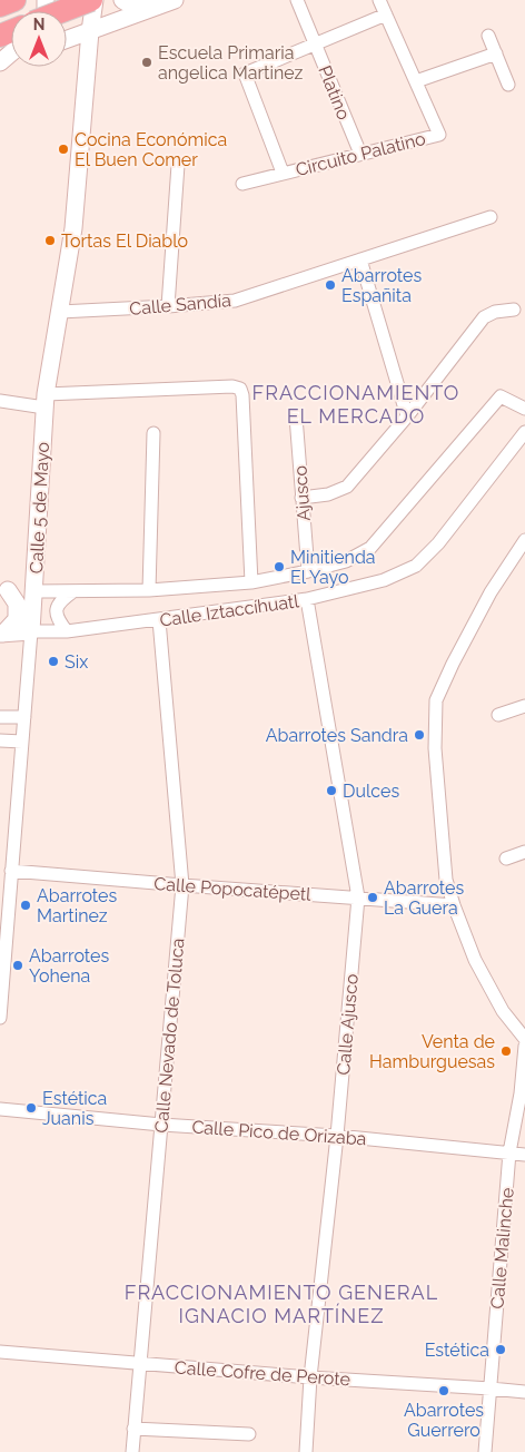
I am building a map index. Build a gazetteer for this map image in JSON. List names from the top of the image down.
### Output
{
  "streets": {
    "street": [
      "Platino",
      "Circuito Palatino",
      "Calle Sandía",
      "Ajusco",
      "Calle 5 de Mayo",
      "Calle Iztaccíhuatl",
      "Calle Popocatépetl",
      "Calle Ajusco",
      "Calle Nevado de Toluca",
      "Calle Pico de Orizaba",
      "Calle Malinche",
      "Calle Cofre de Perote"
    ]
  },
  "crossings": [
    ["Platino", "Circuito Palatino"],
    ["Calle Sandía", "Calle 5 de Mayo"],
    ["Ajusco", "Calle Iztaccíhuatl"],
    ["Calle 5 de Mayo", "Calle Iztaccíhuatl"],
    ["Calle 5 de Mayo", "Calle Popocatépetl"],
    ["Calle Iztaccíhuatl", "Calle Ajusco"],
    ["Calle Iztaccíhuatl", "Calle Nevado de Toluca"],
    ["Calle Popocatépetl", "Calle Ajusco"],
    ["Calle Popocatépetl", "Calle Nevado de Toluca"],
    ["Calle Ajusco", "Calle Pico de Orizaba"],
    ["Calle Ajusco", "Calle Cofre de Perote"],
    ["Calle Nevado de Toluca", "Calle Pico de Orizaba"],
    ["Calle Nevado de Toluca", "Calle Cofre de Perote"],
    ["Calle Pico de Orizaba", "Calle Malinche"],
    ["Calle Malinche", "Calle Cofre de Perote"]
  ],
  "districts": ["FRACCIONAMIENTO EL MERCADO", "FRACCIONAMIENTO GENERAL IGNACIO MARTÍNEZ"],
  "places": [
    "Escuela Primaria angelica Martinez",
    "Cocina Económica El Buen Comer",
    "Tortas El Diablo",
    "Abarrotes Españita",
    "Minitienda El Yayo",
    "Six",
    "Abarrotes Sandra",
    "Dulces",
    "Abarrotes La Guera",
    "Abarrotes Martinez",
    "Abarrotes Yohena",
    "Venta de Hamburguesas",
    "Estética Juanis",
    "Estética",
    "Abarrotes Guerrero"
  ],
  "north": "top"
}
